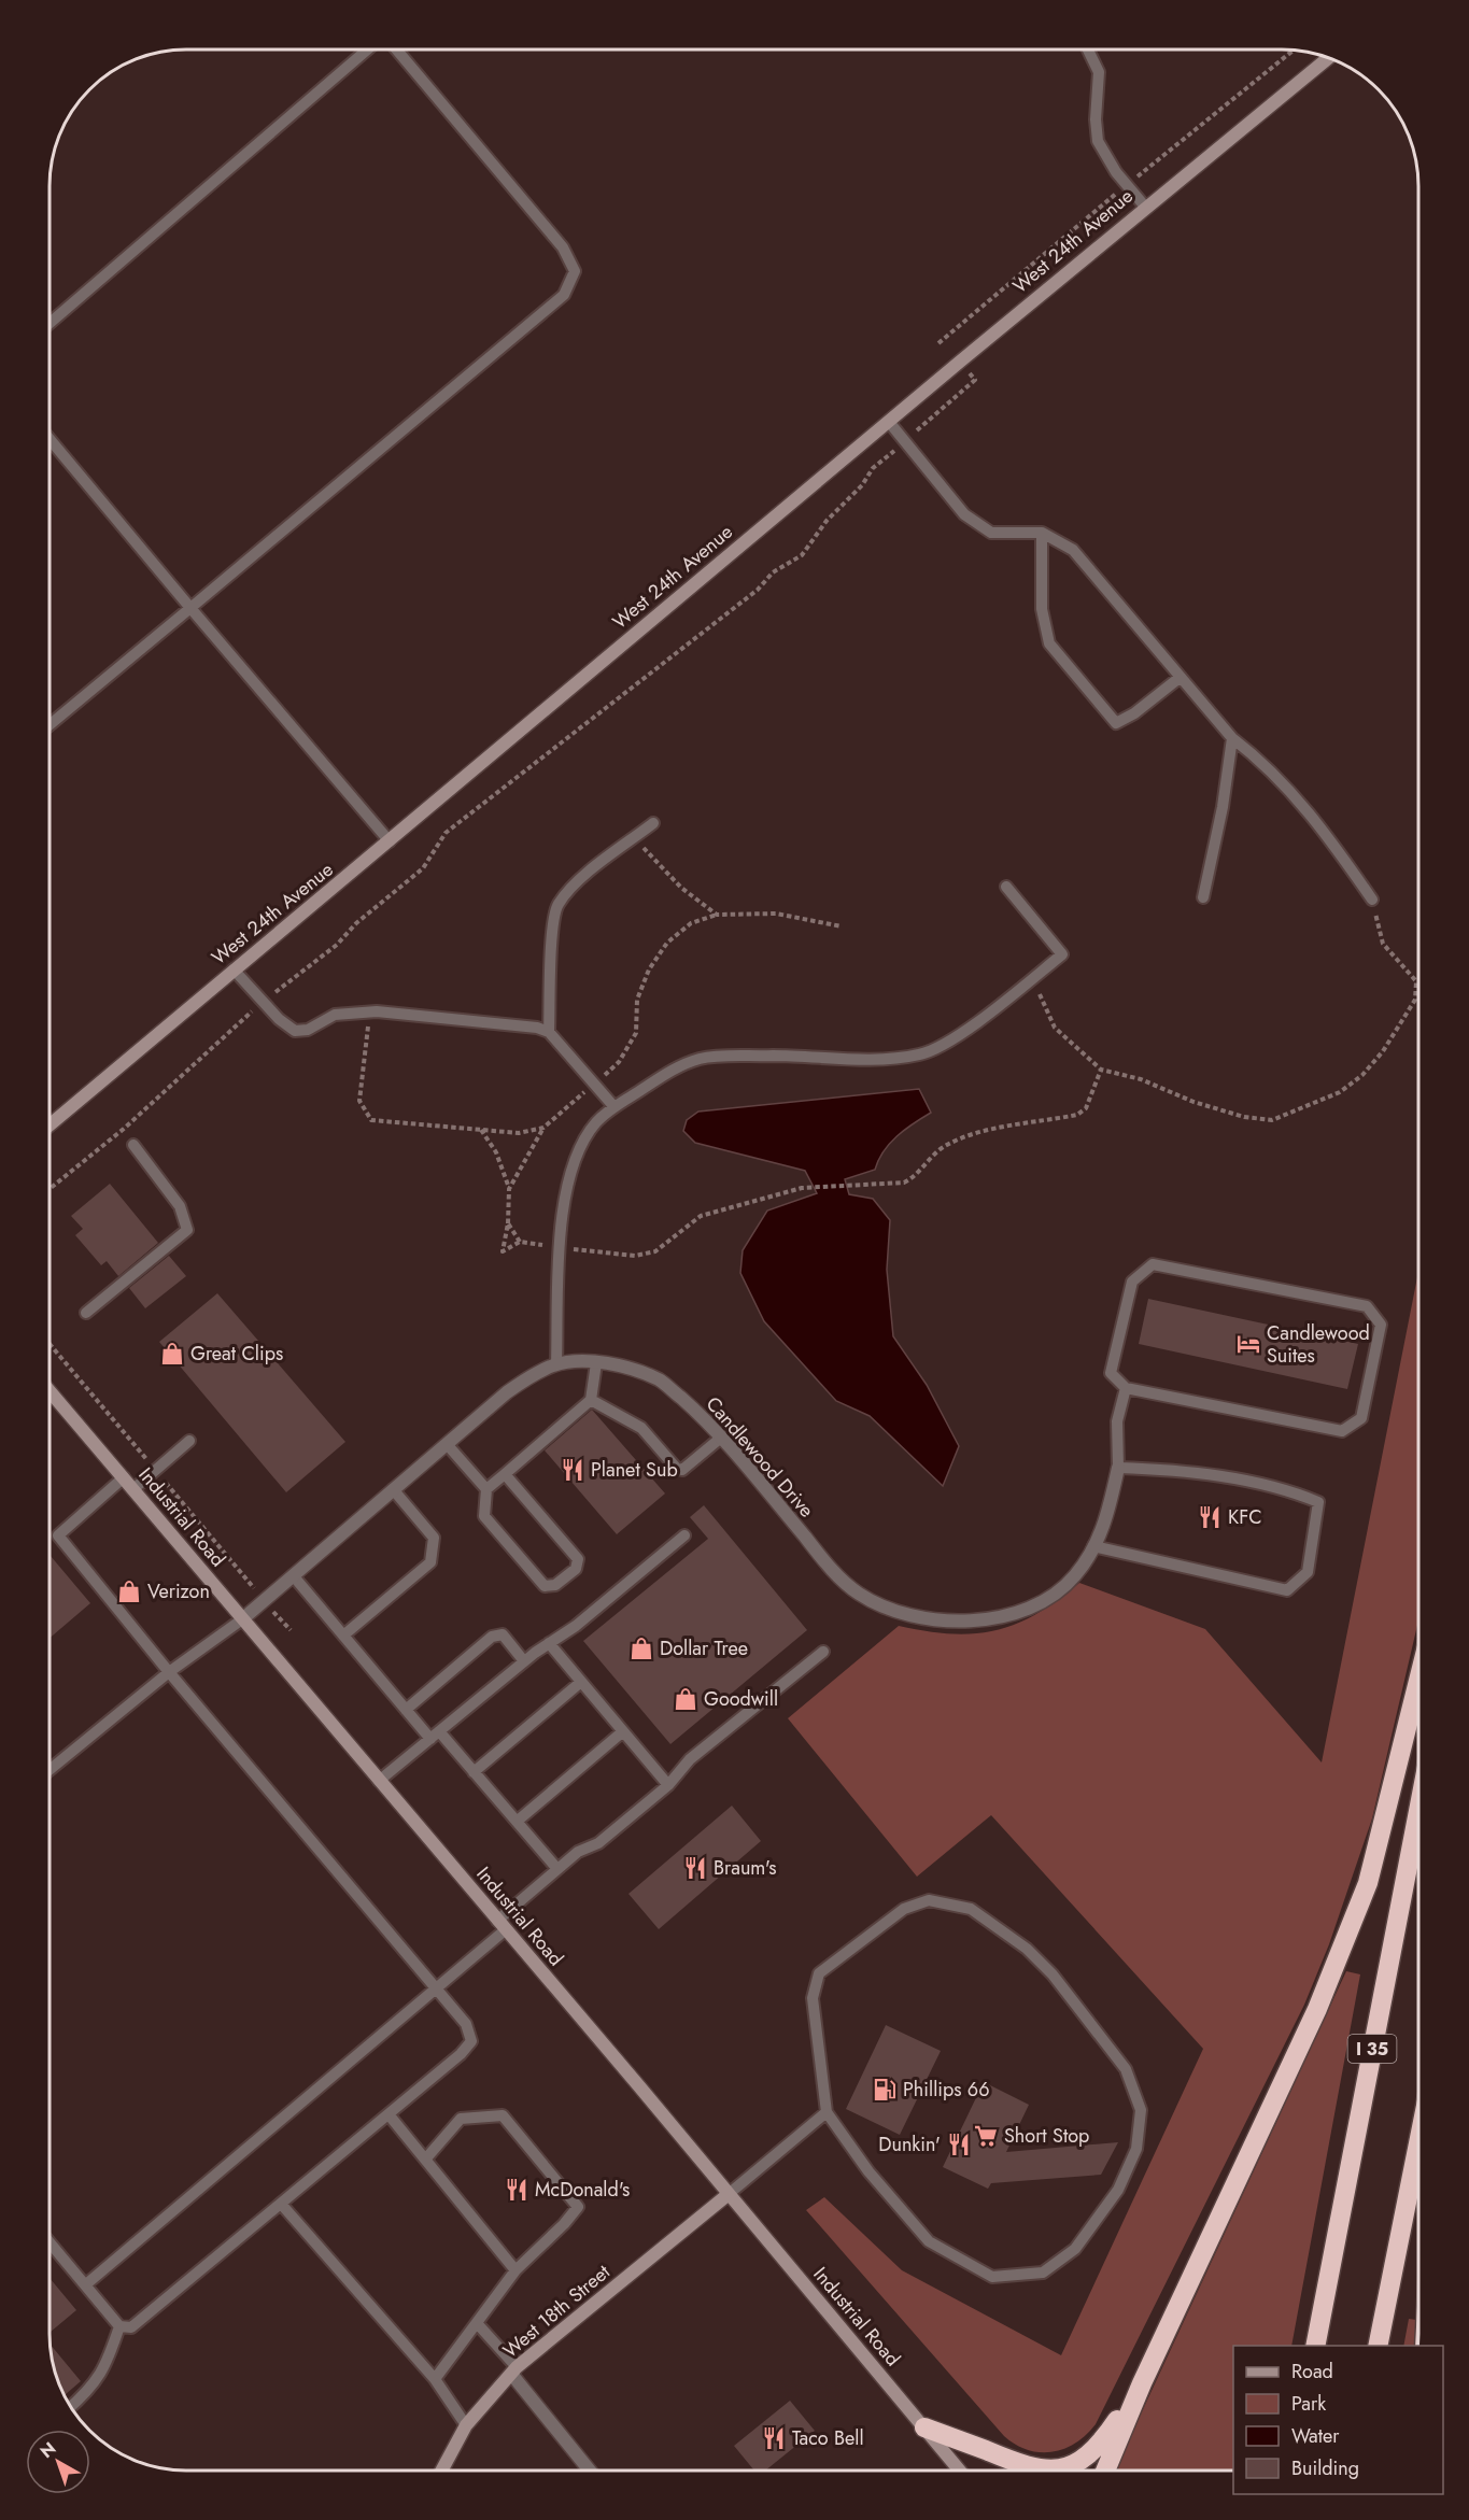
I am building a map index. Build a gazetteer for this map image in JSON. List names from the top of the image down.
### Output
{
  "streets": {
    "highway": ["I 35"],
    "street": [
      "West 24th Avenue",
      "Candlewood Drive",
      "Industrial Road",
      "West 18th Street"
    ]
  },
  "crossings": [
    ["Candlewood Drive", "Industrial Road"],
    ["Industrial Road", "West 18th Street"]
  ],
  "places": {
    "hotel": ["Candlewood Suites"],
    "shop": [
      "Great Clips",
      "Verizon",
      "Dollar Tree",
      "Goodwill"
    ],
    "restaurant": [
      "Planet Sub",
      "KFC",
      "Braum's",
      "Dunkin'",
      "McDonald's",
      "Taco Bell"
    ],
    "fuel station": ["Phillips 66"],
    "supermarket": ["Short Stop"]
  },
  "legend": [
    "Road",
    "Park",
    "Water",
    "Building"
  ],
  "north": "top left"
}
